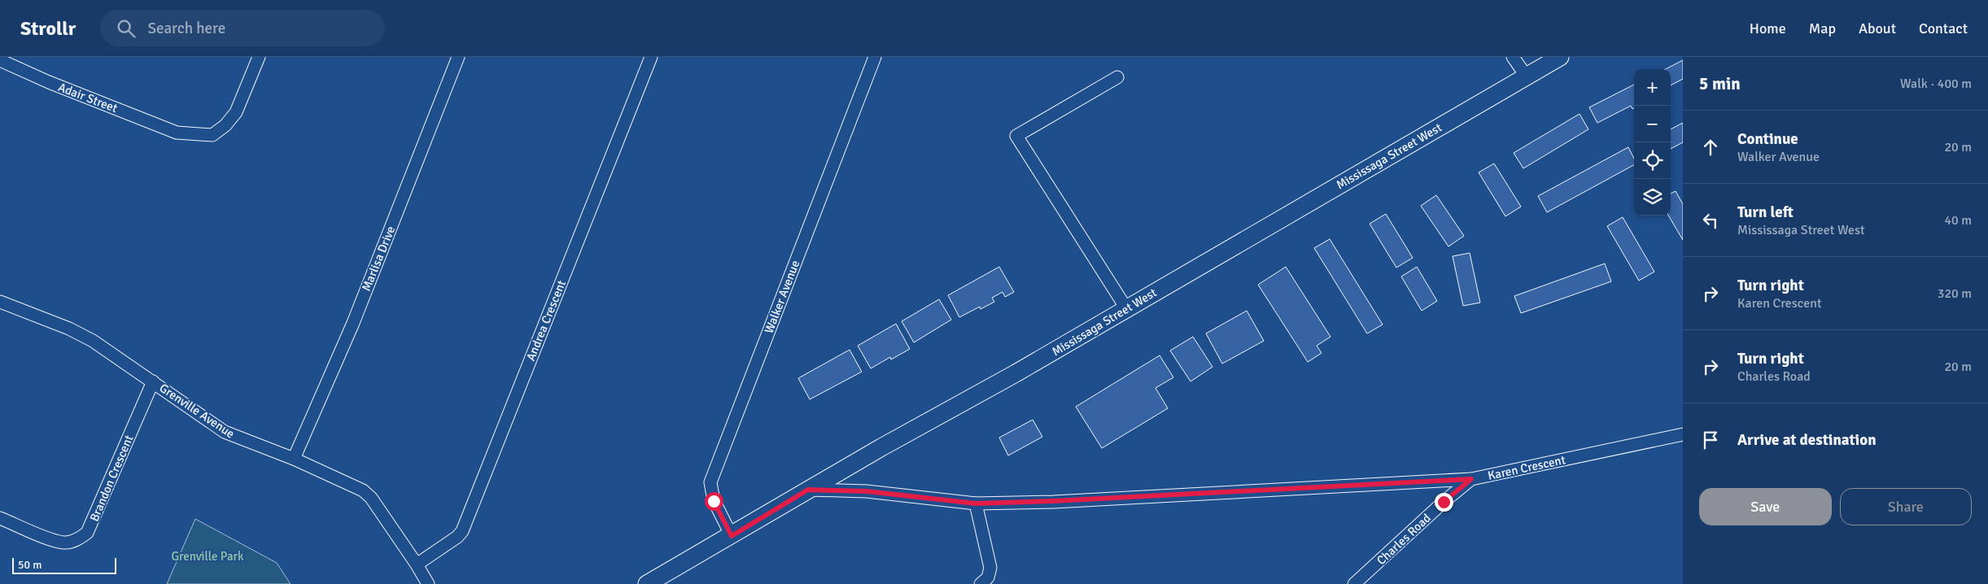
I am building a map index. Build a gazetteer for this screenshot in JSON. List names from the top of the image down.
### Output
{
  "streets": {
    "street": [
      "Adair Street",
      "Mississaga Street West",
      "Marlisa Drive",
      "Walker Avenue",
      "Andrea Crescent",
      "Grenville Avenue",
      "Karen Crescent",
      "Brandon Crescent",
      "Charles Road"
    ]
  },
  "crossings": [
    ["Mississaga Street West", "Walker Avenue"],
    ["Mississaga Street West", "Karen Crescent"],
    ["Marlisa Drive", "Grenville Avenue"],
    ["Andrea Crescent", "Grenville Avenue"],
    ["Grenville Avenue", "Brandon Crescent"],
    ["Karen Crescent", "Charles Road"]
  ],
  "parks": ["Grenville Park"],
  "scale_bar": "50 m",
  "page": {
    "header": "Strollr",
    "search": "Search here",
    "nav": [
      "Home",
      "Map",
      "About",
      "Contact"
    ],
    "heading": ["5 min", "Walk · 400 m"],
    "map_buttons": ["+", "−"],
    "list": [
      ["Continue", "Walker Avenue", "20 m"],
      ["Turn left", "Mississaga Street West", "40 m"],
      ["Turn right", "Karen Crescent", "320 m"],
      ["Turn right", "Charles Road", "20 m"],
      "Arrive at destination"
    ],
    "buttons": ["Save", "Share"],
    "scale": "50 m"
  }
}
